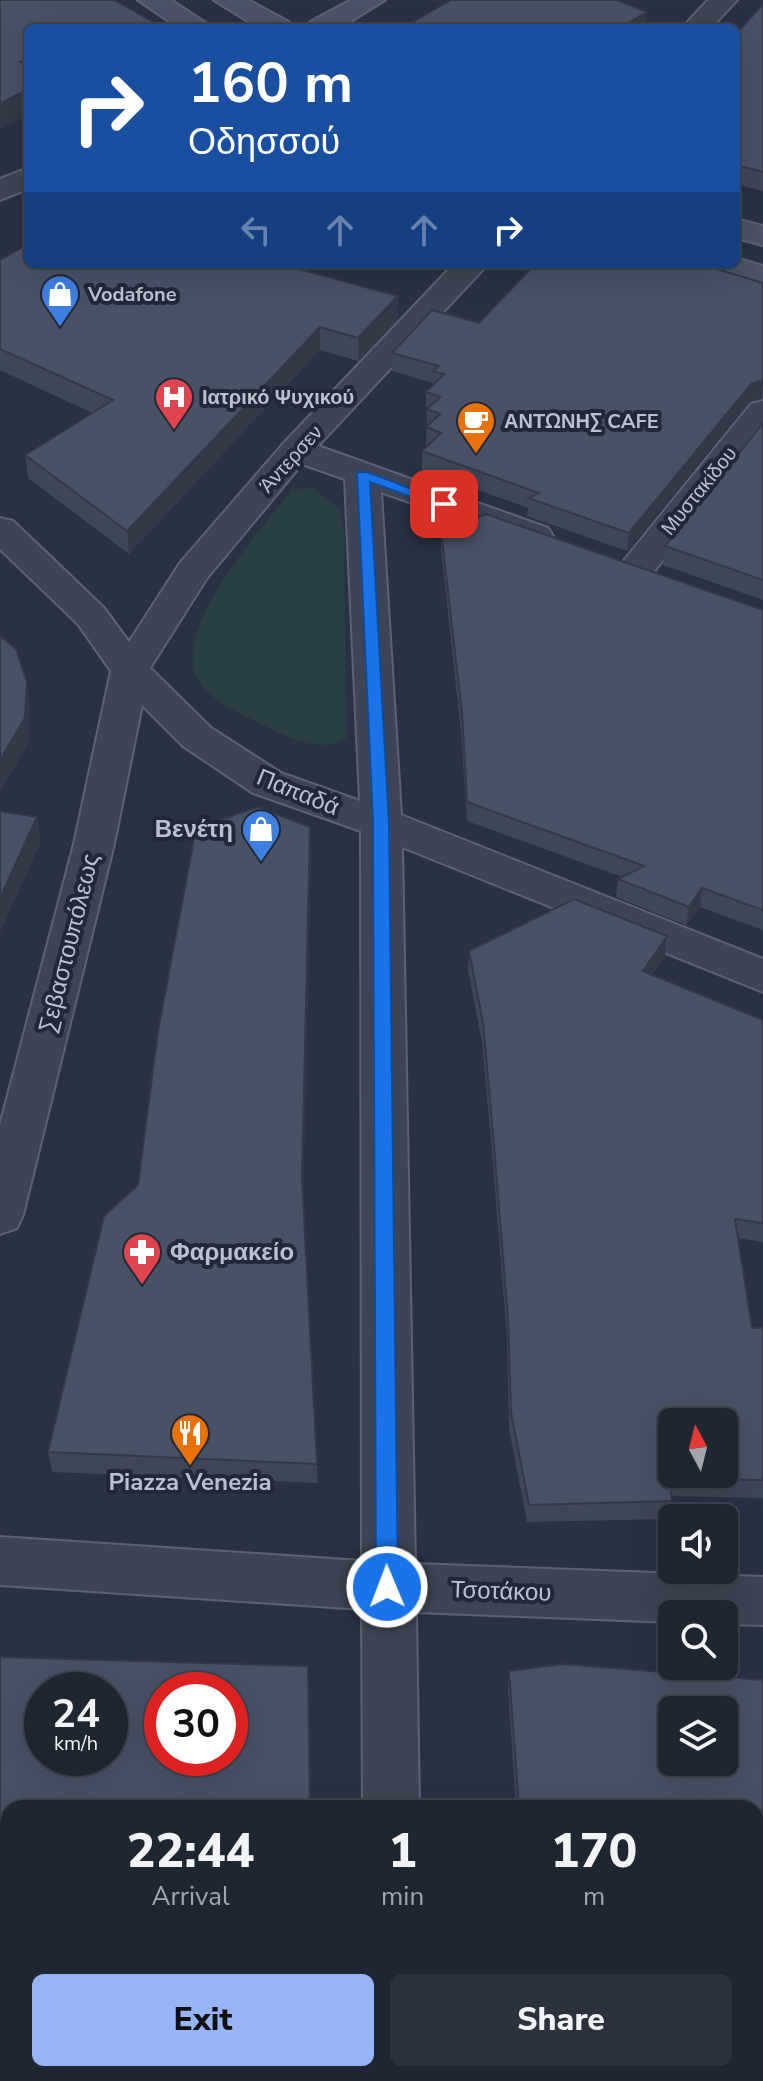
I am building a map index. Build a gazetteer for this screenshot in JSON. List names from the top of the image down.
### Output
{
  "streets": {
    "street": [
      "Άντερσεν",
      "Μυστακίδου",
      "Παπαδά",
      "Σεβαστουπόλεως",
      "Τσοτάκου"
    ]
  },
  "crossings": [
    ["Άντερσεν", "Παπαδά"],
    ["Άντερσεν", "Σεβαστουπόλεως"],
    ["Παπαδά", "Σεβαστουπόλεως"]
  ],
  "places": {
    "shop": ["Vodafone", "Βενέτη"],
    "hospital": ["Ιατρικό Ψυχικού"],
    "cafe": ["ΑΝΤΩΝΗΣ CAFE"],
    "pharmacy": ["Φαρμακείο"],
    "restaurant": ["Piazza Venezia"]
  },
  "north": "top",
  "page": {
    "turn": ["160 m", "Οδησσού"],
    "speed": "24 km/h",
    "limit": "30",
    "eta": [
      "22:44",
      "Arrival",
      "1",
      "min",
      "170",
      "m"
    ],
    "buttons": ["Exit", "Share"]
  }
}
